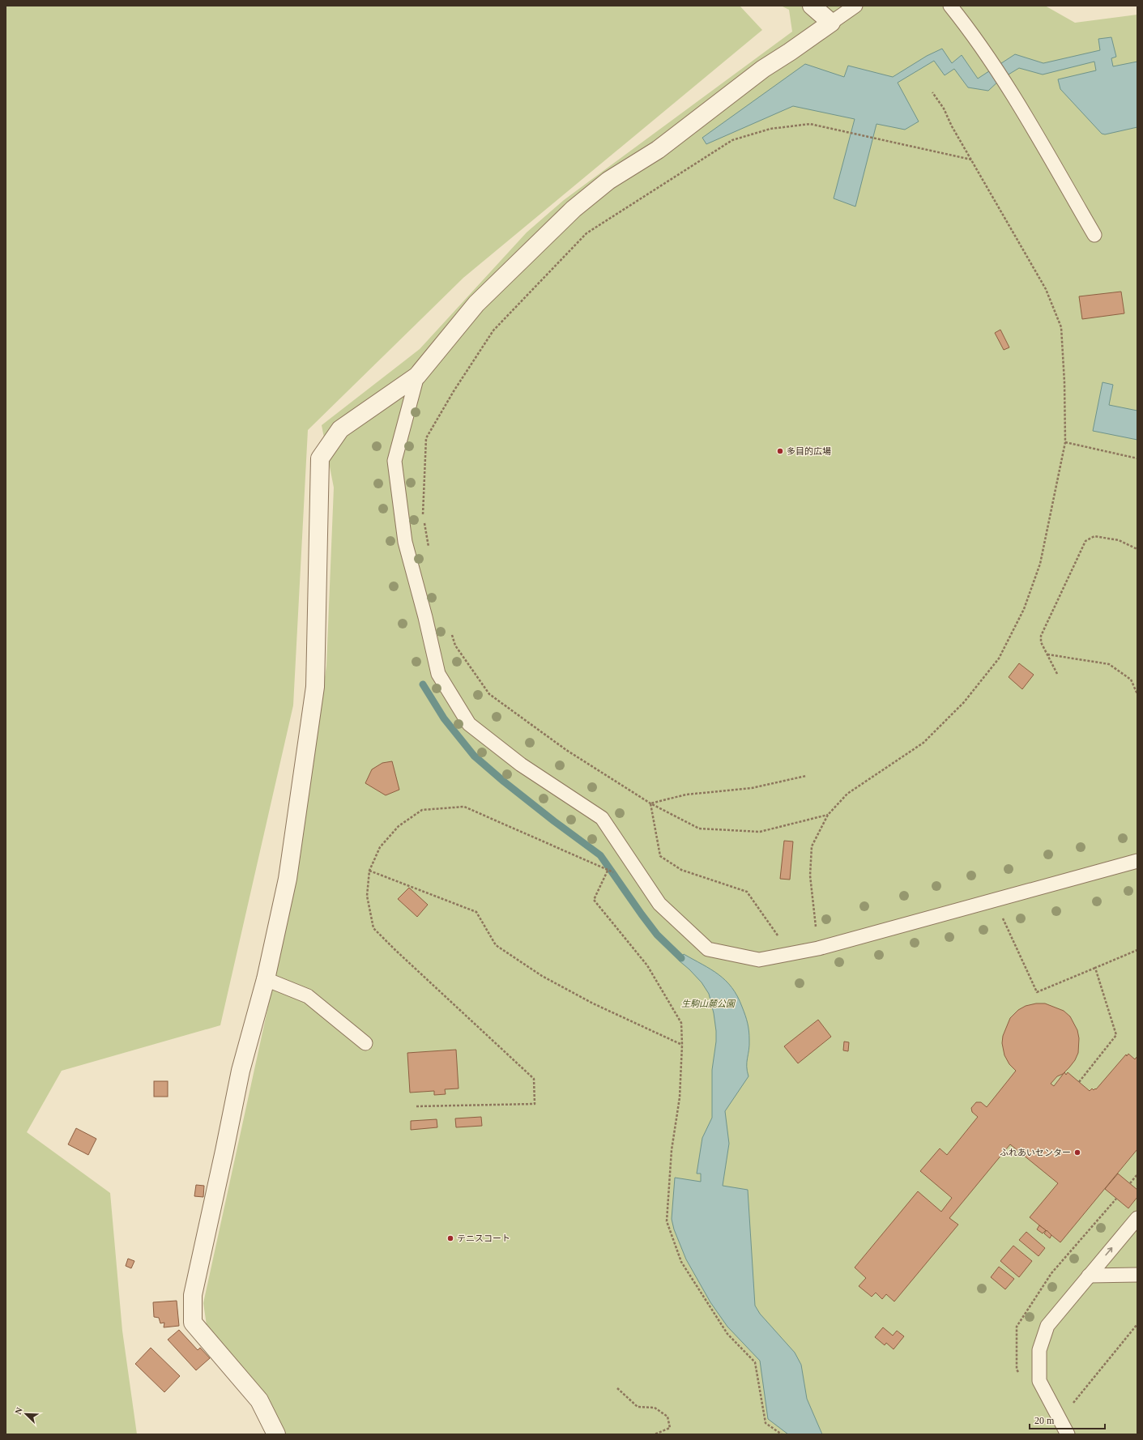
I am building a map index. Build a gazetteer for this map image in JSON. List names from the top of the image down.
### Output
{
  "parks": ["生駒山麓公園"],
  "places": ["多目的広場", "ふれあいセンター", "テニスコート"],
  "scale_bar": "20 m",
  "north": "top left"
}
